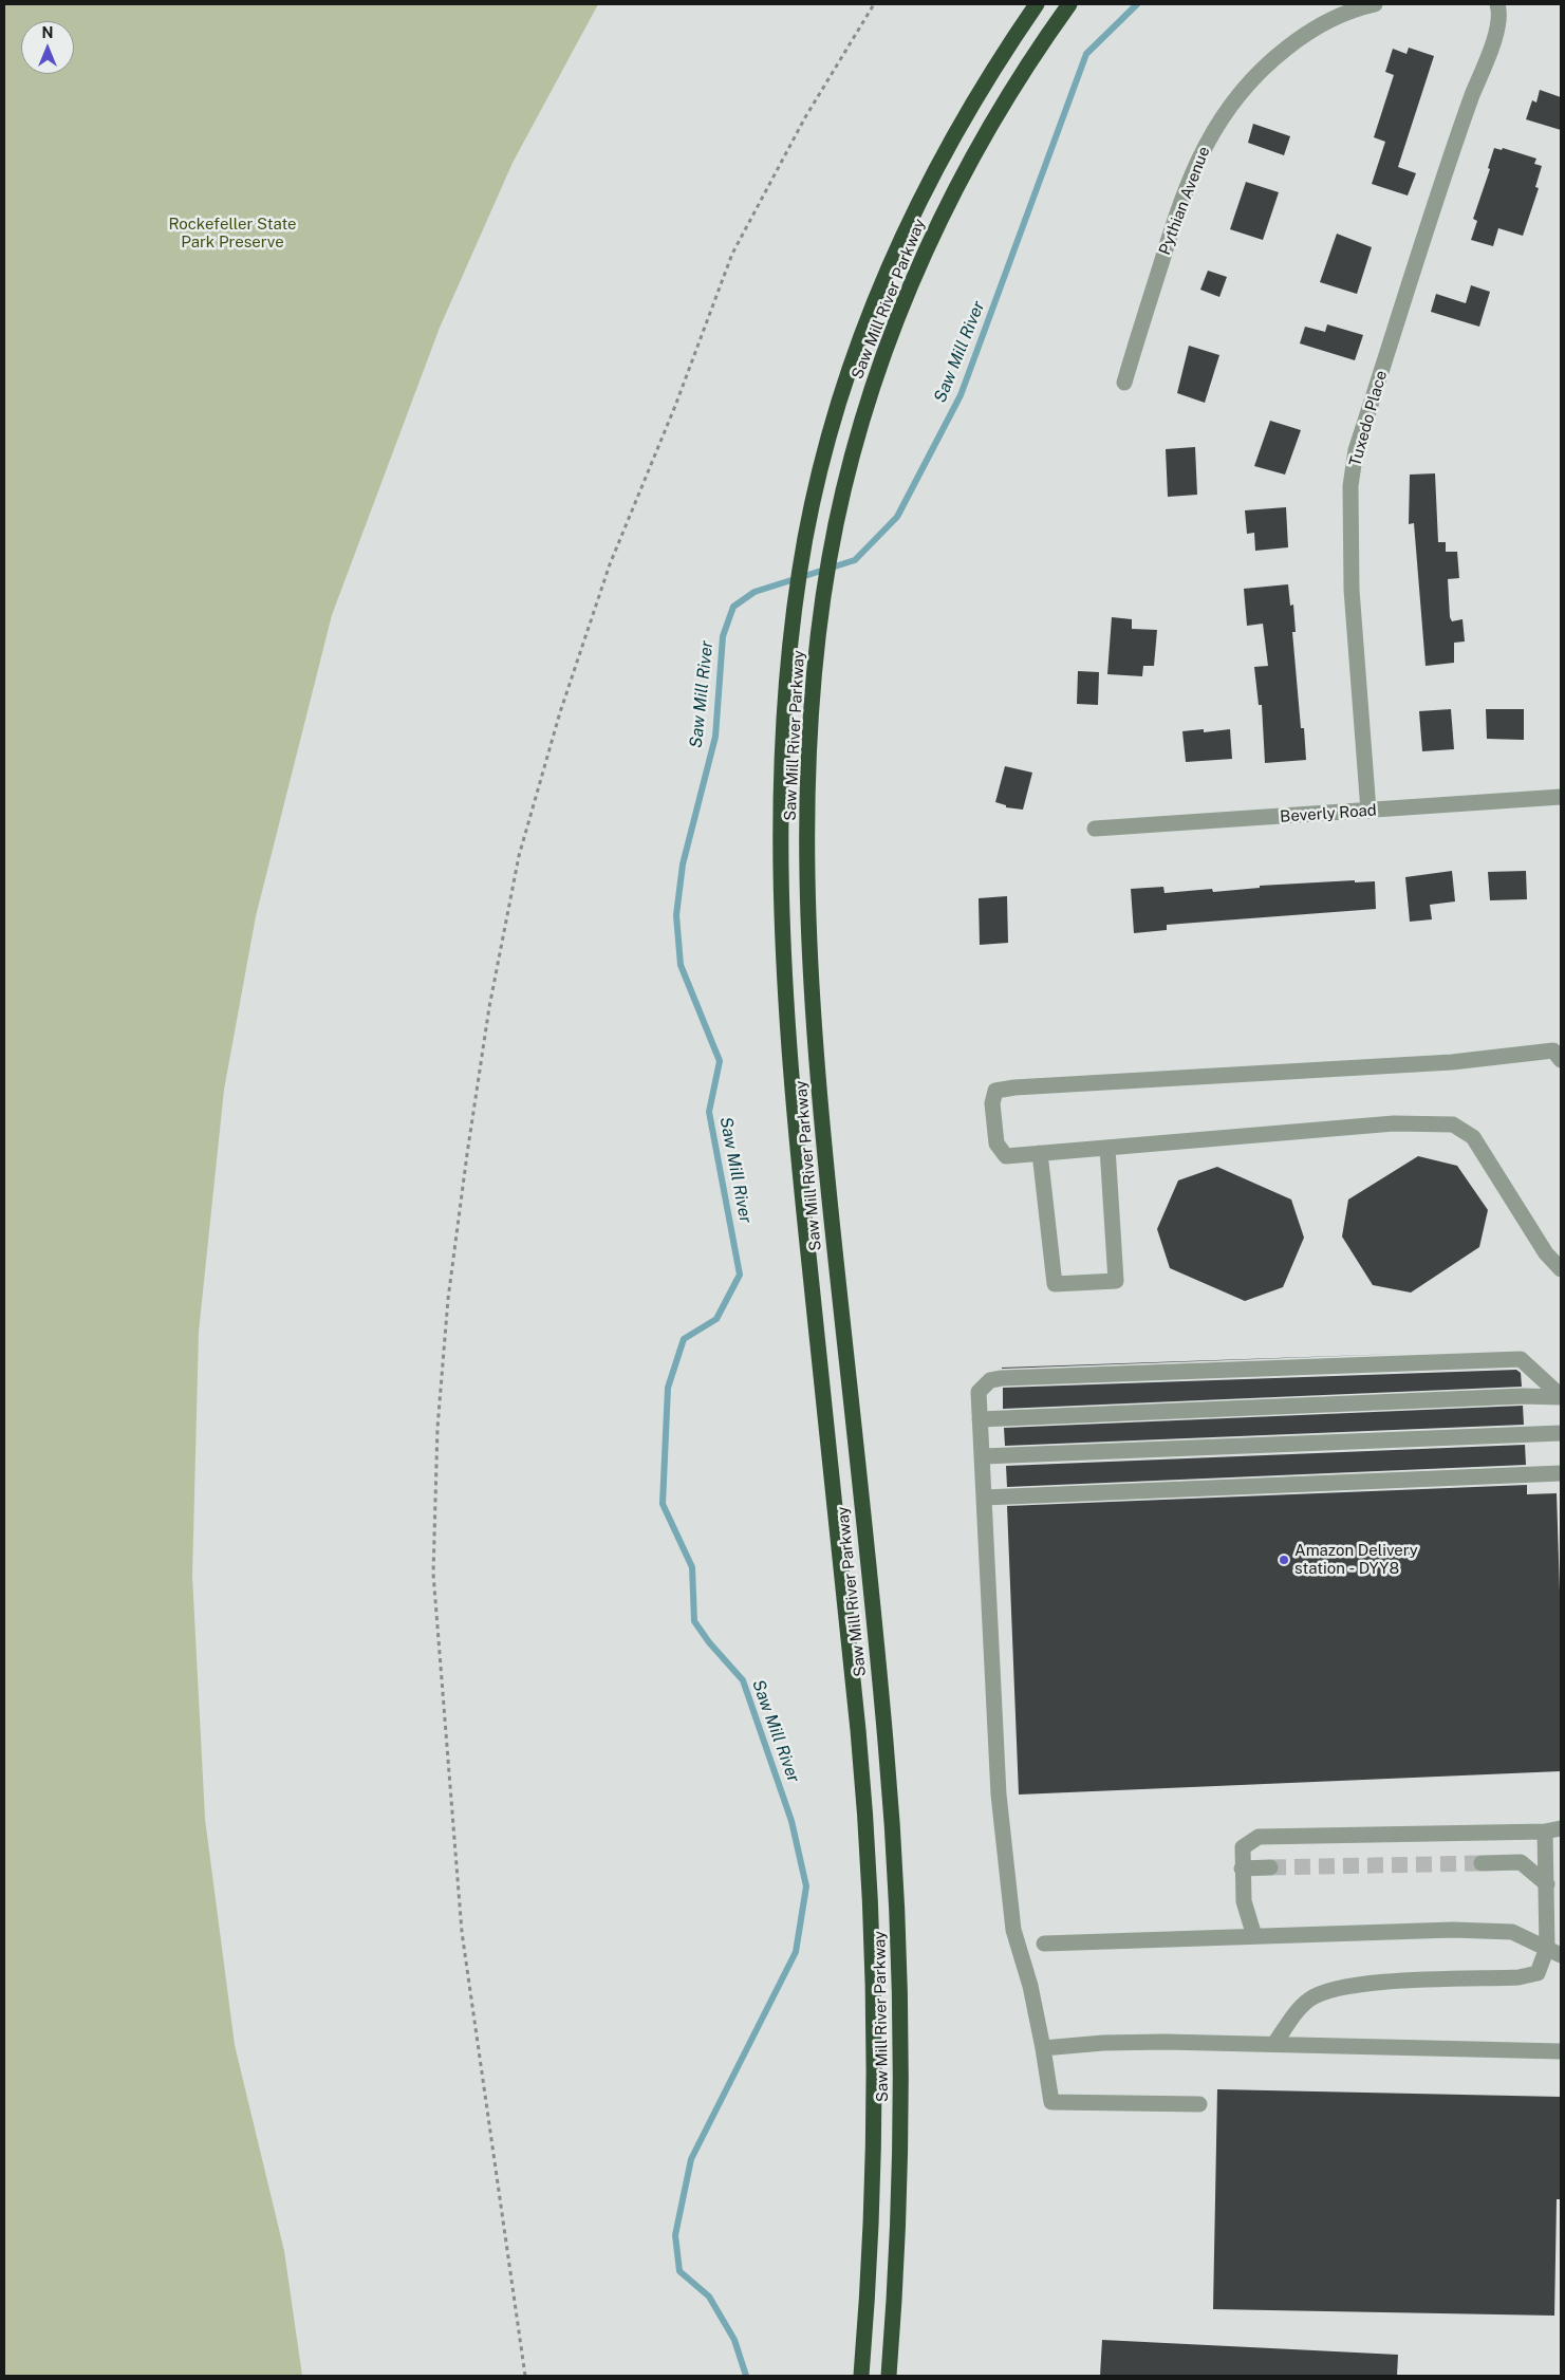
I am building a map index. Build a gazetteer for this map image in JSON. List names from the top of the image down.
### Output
{
  "streets": {
    "highway": ["Saw Mill River Parkway"],
    "street": ["Pythian Avenue", "Tuxedo Place", "Beverly Road"]
  },
  "crossings": [
    ["Tuxedo Place", "Beverly Road"]
  ],
  "water": ["Saw Mill River"],
  "parks": ["Rockefeller State Park Preserve"],
  "places": ["Amazon Delivery station - DYY8"],
  "north": "top"
}
